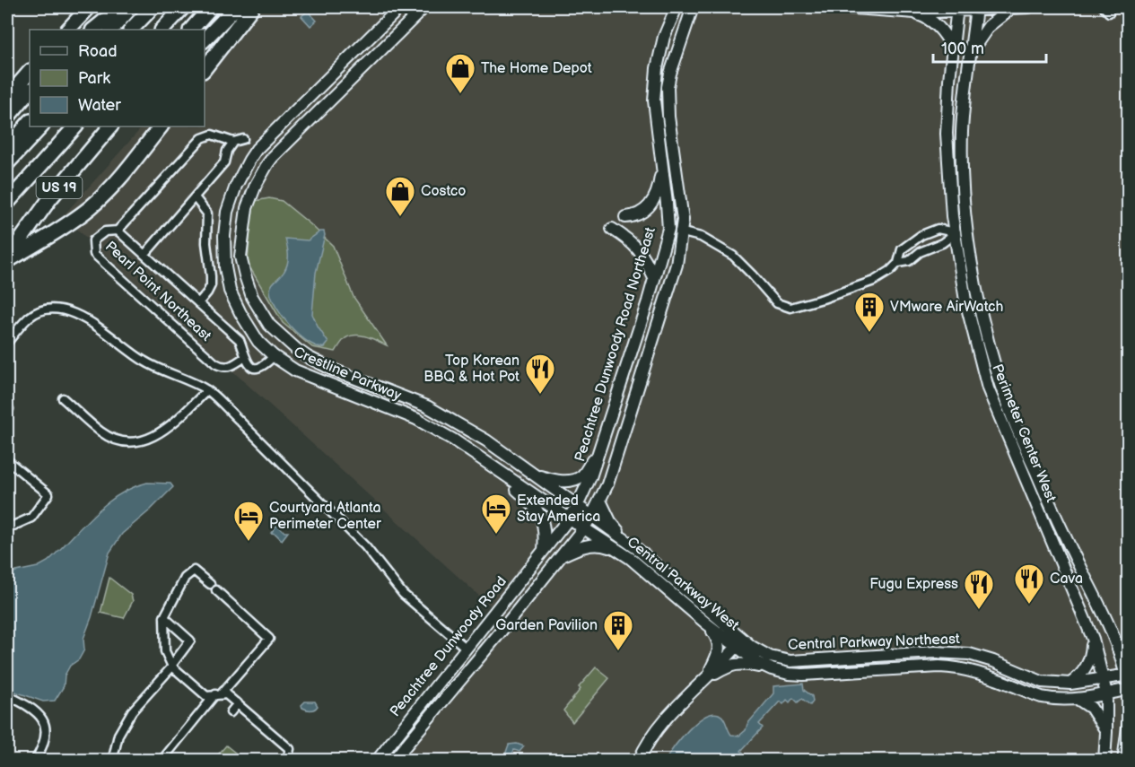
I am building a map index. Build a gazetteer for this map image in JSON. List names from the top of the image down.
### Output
{
  "streets": {
    "highway": ["US 19"],
    "main road": [
      "Peachtree Dunwoody Road Northeast",
      "Crestline Parkway",
      "Perimeter Center West",
      "Central Parkway West",
      "Central Parkway Northeast",
      "Peachtree Dunwoody Road"
    ],
    "street": ["Pearl Point Northeast"]
  },
  "crossings": [
    ["Peachtree Dunwoody Road Northeast", "Crestline Parkway"],
    ["Peachtree Dunwoody Road Northeast", "Peachtree Dunwoody Road"],
    ["Crestline Parkway", "Central Parkway West"],
    ["Perimeter Center West", "Central Parkway Northeast"],
    ["Central Parkway West", "Central Parkway Northeast"]
  ],
  "places": {
    "shop": ["The Home Depot", "Costco"],
    "building": ["VMware AirWatch", "Garden Pavilion"],
    "restaurant": ["Top Korean BBQ & Hot Pot", "Cava", "Fugu Express"],
    "hotel": ["Extended Stay America", "Courtyard Atlanta Perimeter Center"]
  },
  "legend": ["Road", "Park", "Water"],
  "scale_bar": "100 m"
}
